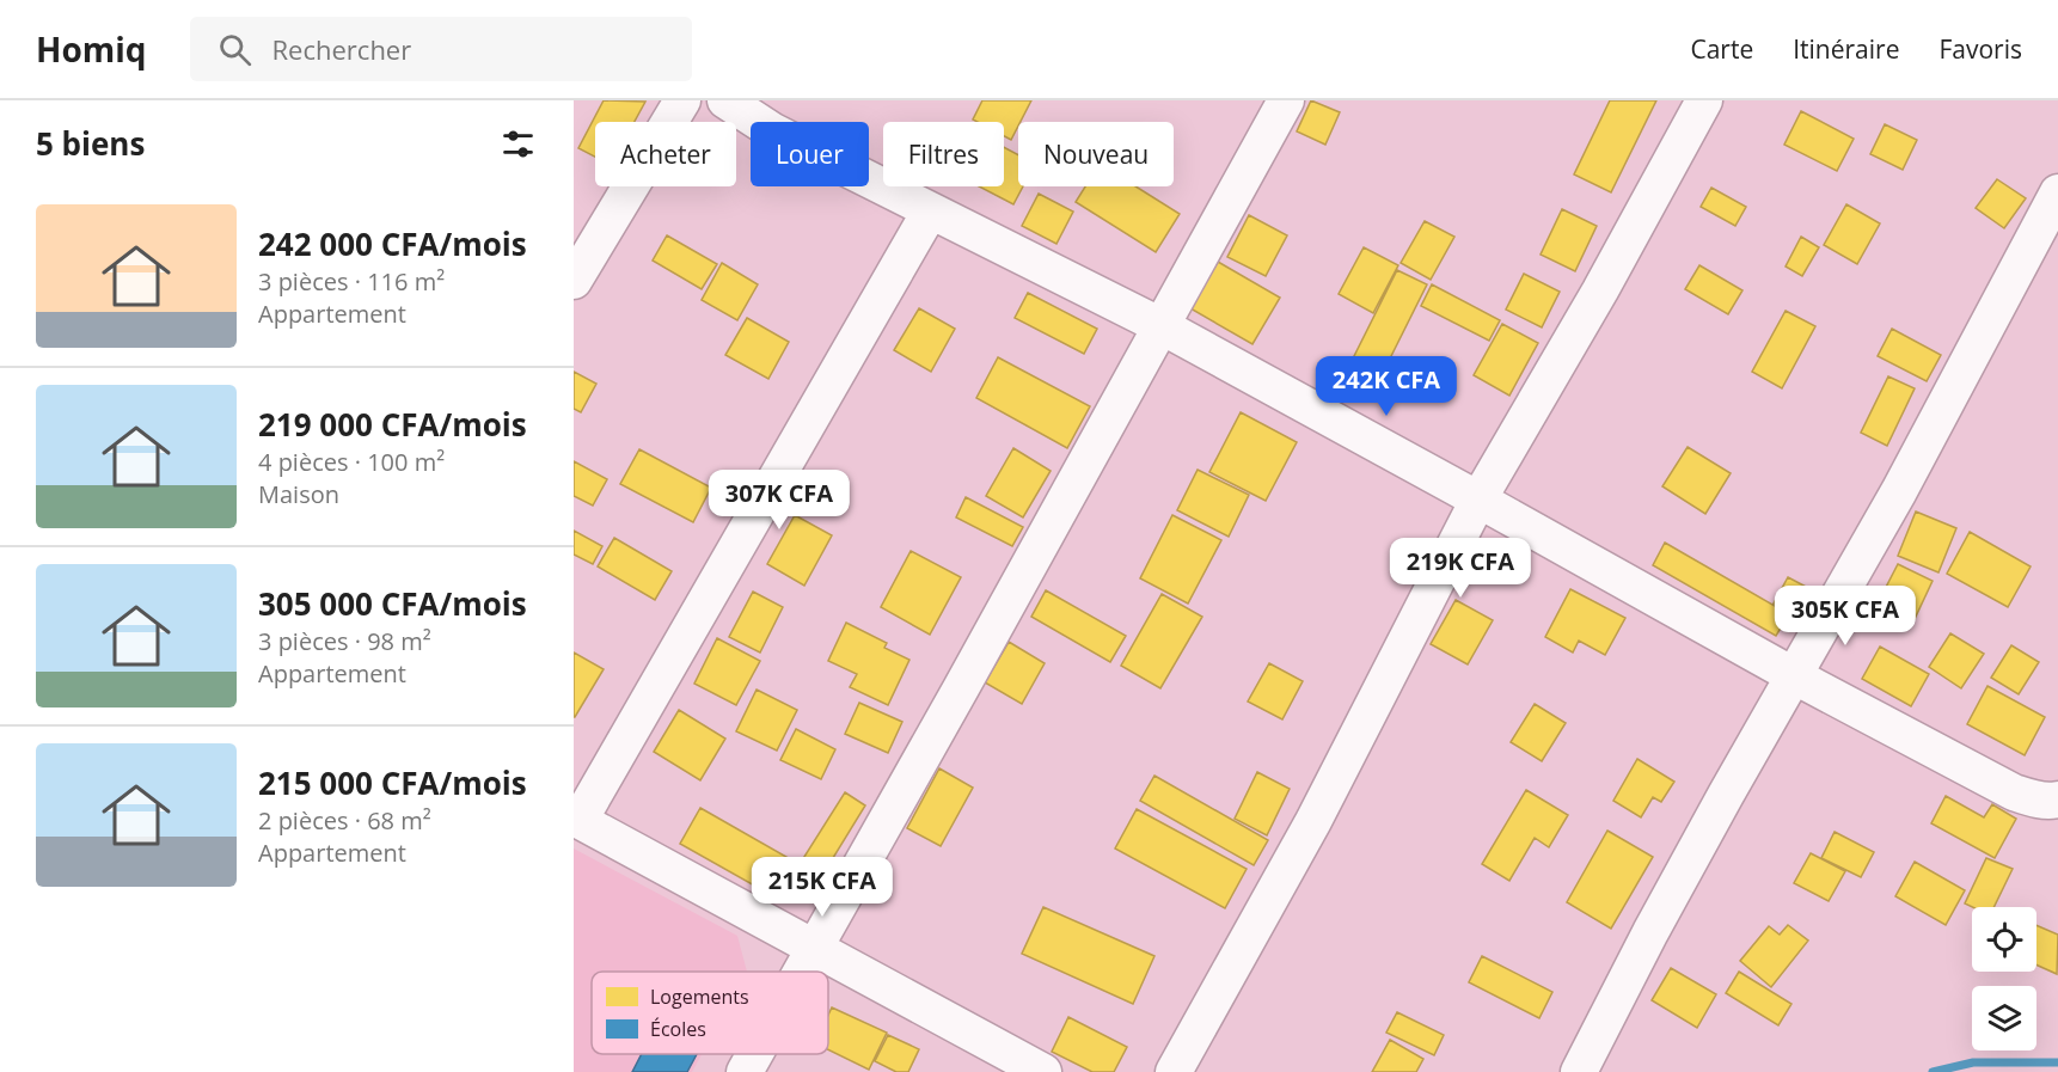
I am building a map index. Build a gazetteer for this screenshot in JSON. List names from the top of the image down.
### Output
{
  "legend": ["Logements", "Écoles"],
  "page": {
    "header": "Homiq",
    "search": "Rechercher",
    "nav": ["Carte", "Itinéraire", "Favoris"],
    "heading": "5 biens",
    "chip": [
      "Acheter",
      "Louer",
      "Filtres",
      "Nouveau"
    ],
    "list": [
      {
        "name": "242 000 CFA/mois",
        "note": "3 pièces · 116 m² · Appartement"
      },
      {
        "name": "219 000 CFA/mois",
        "note": "4 pièces · 100 m² · Maison"
      },
      {
        "name": "305 000 CFA/mois",
        "note": "3 pièces · 98 m² · Appartement"
      },
      {
        "name": "215 000 CFA/mois",
        "note": "2 pièces · 68 m² · Appartement"
      }
    ],
    "price": [
      "242K CFA",
      "307K CFA",
      "219K CFA",
      "305K CFA",
      "215K CFA"
    ]
  }
}
